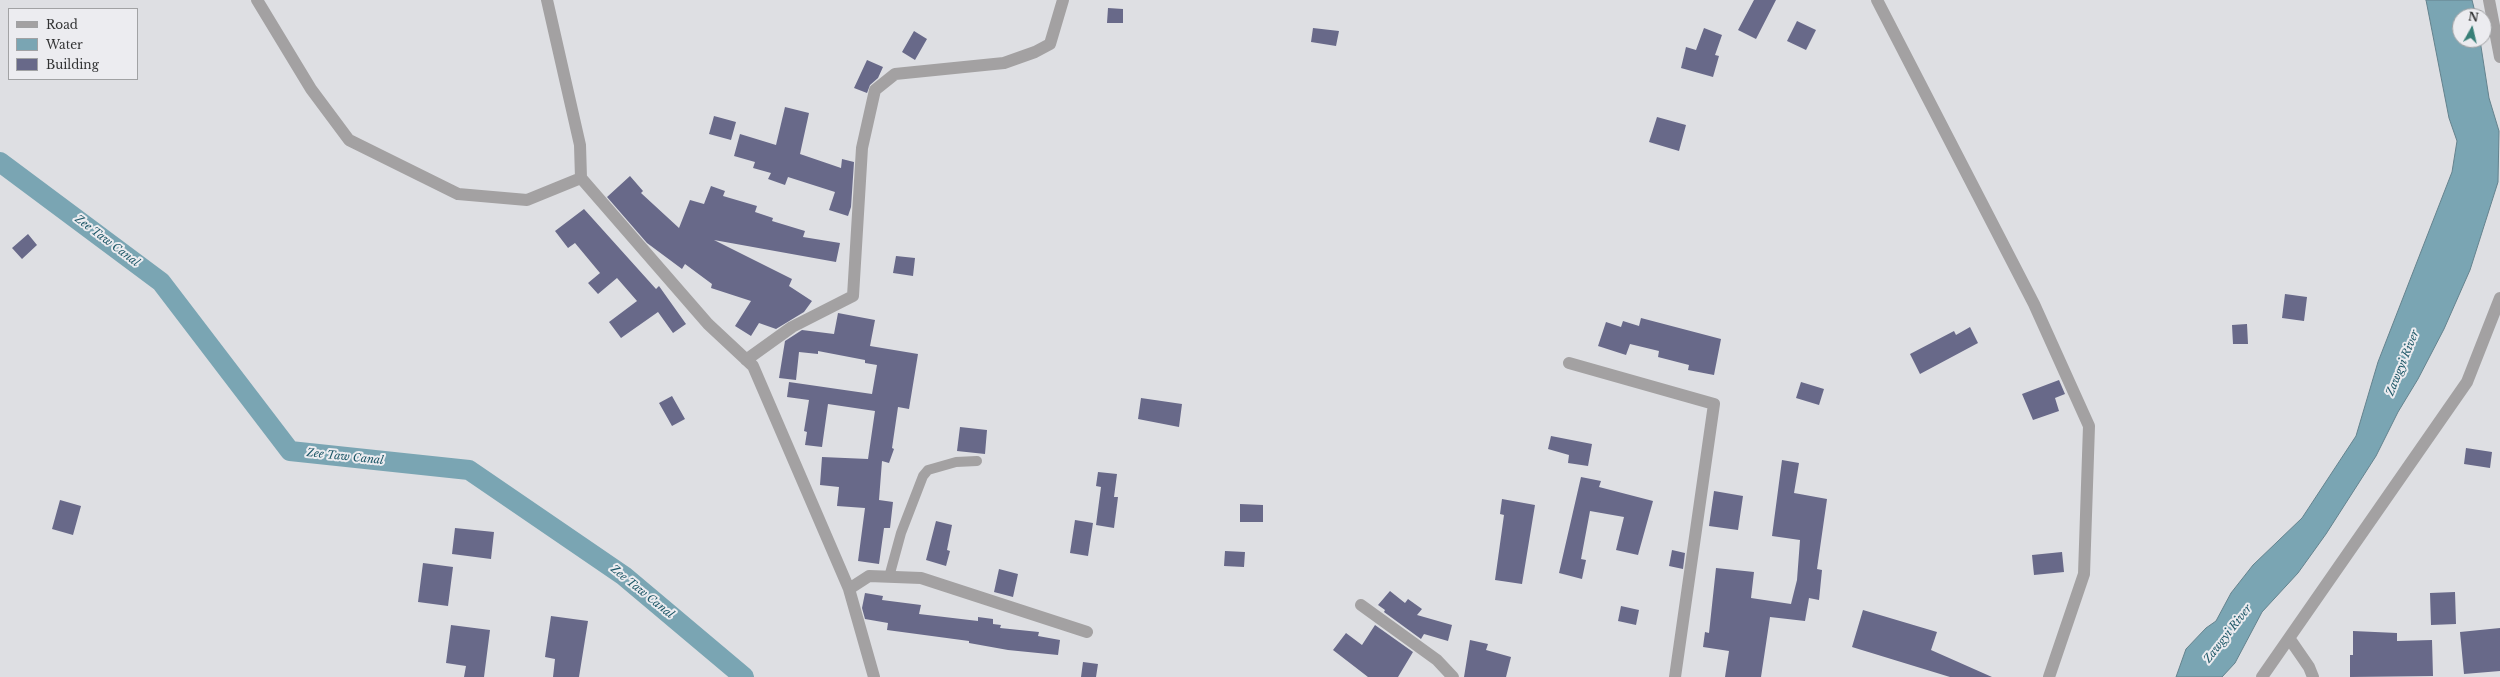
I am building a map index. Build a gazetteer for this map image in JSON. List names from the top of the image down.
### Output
{
  "water": ["Zee Taw Canal", "Zawgyi River"],
  "legend": ["Road", "Water", "Building"],
  "north": "top"
}
